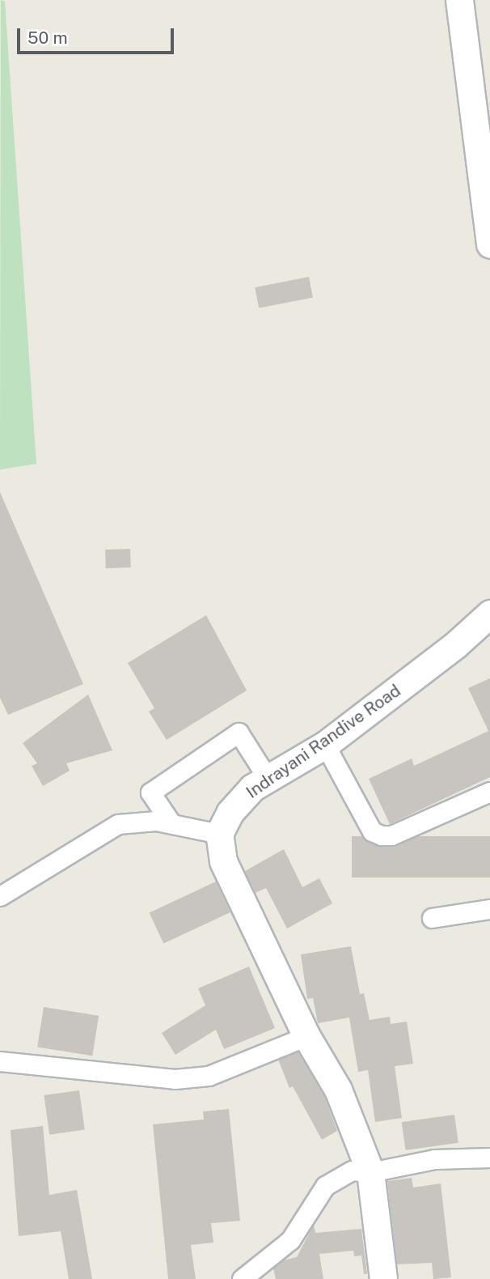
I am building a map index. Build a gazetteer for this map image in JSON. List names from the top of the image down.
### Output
{
  "streets": {
    "street": ["Indrayani Randive Road"]
  },
  "scale_bar": "50 m"
}
